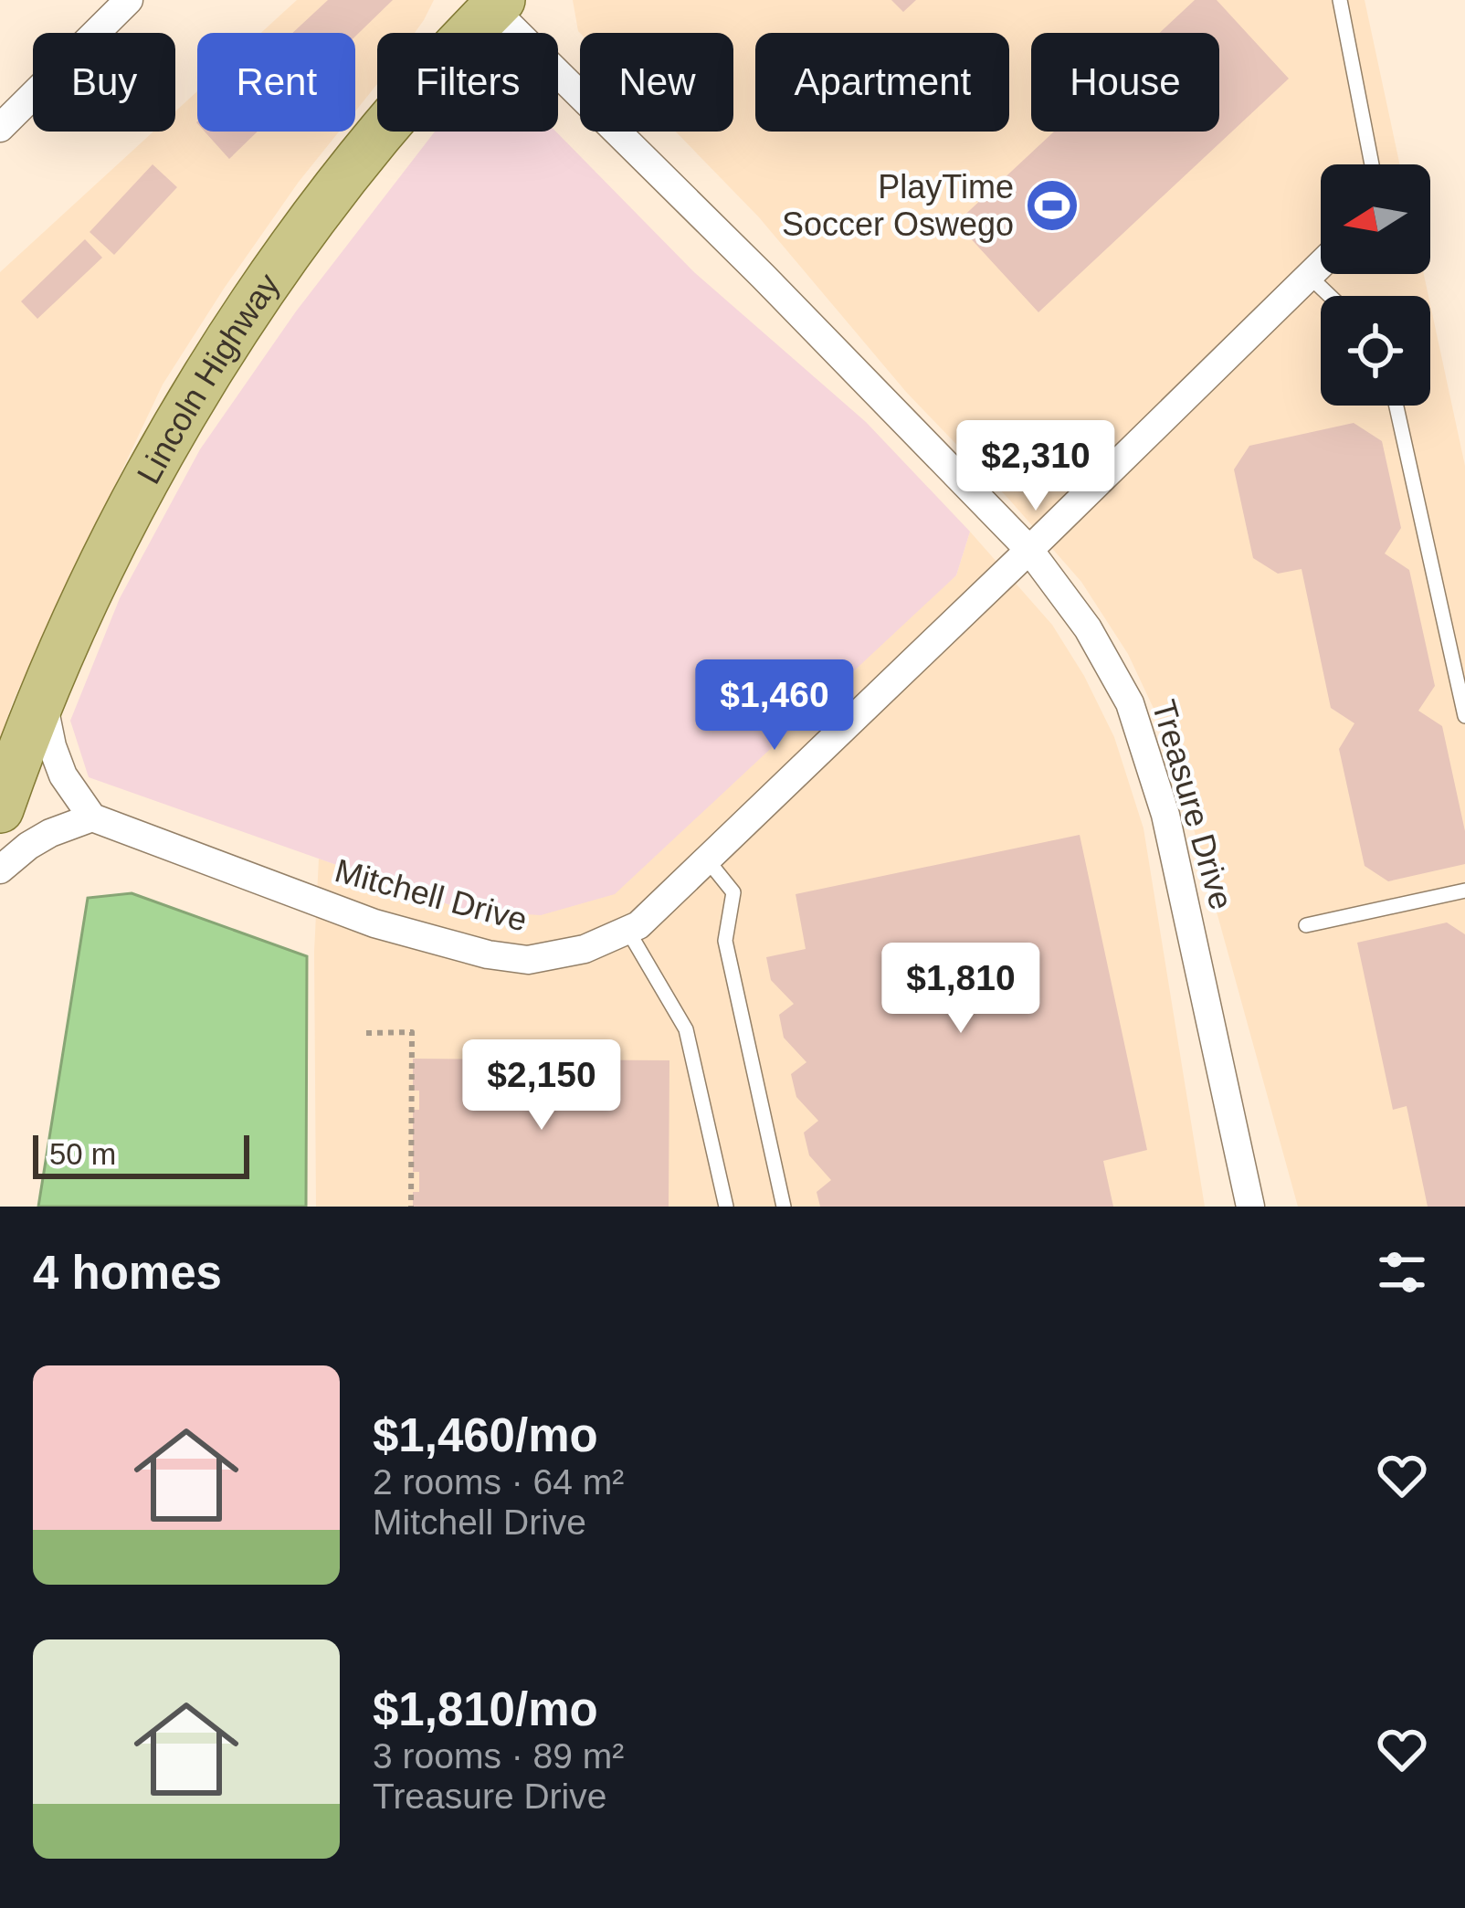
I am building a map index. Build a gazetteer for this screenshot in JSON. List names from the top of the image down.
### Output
{
  "streets": {
    "main road": ["Lincoln Highway"],
    "street": ["Treasure Drive", "Mitchell Drive"]
  },
  "crossings": [
    ["Lincoln Highway", "Treasure Drive"],
    ["Treasure Drive", "Mitchell Drive"]
  ],
  "places": {
    "sports": ["PlayTime Soccer Oswego"]
  },
  "scale_bar": "50 m",
  "north": "left",
  "page": {
    "chip": [
      "Buy",
      "Rent",
      "Filters",
      "New",
      "Apartment",
      "House"
    ],
    "price": [
      "$2,310",
      "$1,460",
      "$1,810",
      "$2,150"
    ],
    "scale": "50 m",
    "heading": "4 homes",
    "list": [
      {
        "name": "$1,460/mo",
        "note": "2 rooms · 64 m² · Mitchell Drive"
      },
      {
        "name": "$1,810/mo",
        "note": "3 rooms · 89 m² · Treasure Drive"
      }
    ]
  }
}
